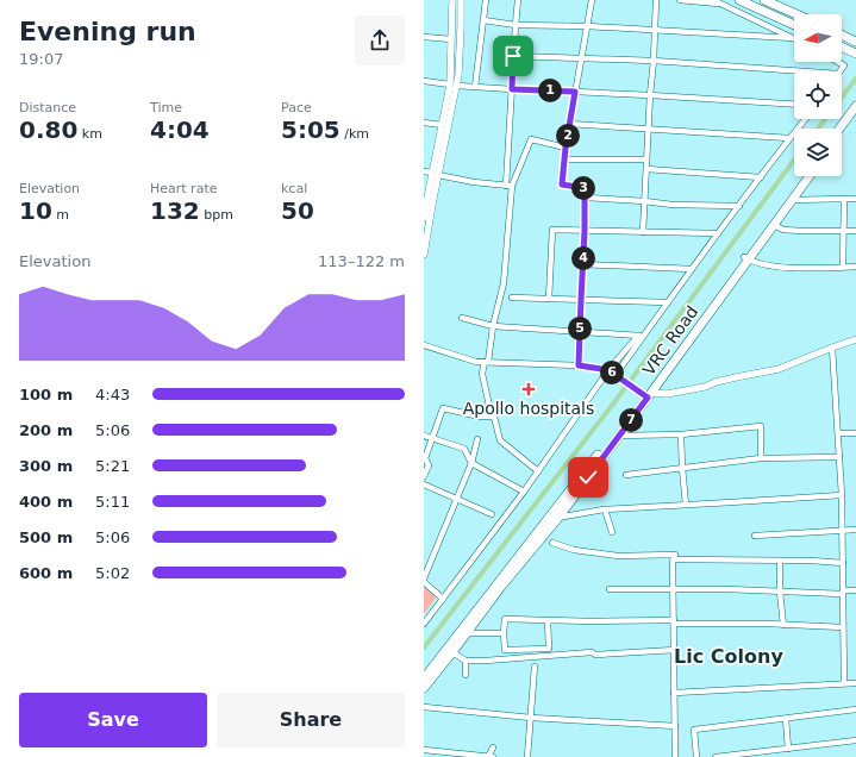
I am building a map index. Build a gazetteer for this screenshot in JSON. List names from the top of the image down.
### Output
{
  "streets": {
    "main road": ["VRC Road"]
  },
  "districts": ["Lic Colony"],
  "places": {
    "health": ["Apollo hospitals"]
  },
  "north": "left",
  "page": {
    "heading": ["Evening run", "19:07"],
    "pins": [
      "1",
      "2",
      "3",
      "4",
      "5",
      "6",
      "7"
    ],
    "stats": [
      ["Distance", "0.80 km"],
      ["Time", "4:04"],
      ["Pace", "5:05 /km"],
      ["Elevation", "10 m"],
      ["Heart rate", "132 bpm"],
      ["kcal", "50"]
    ],
    "chart": ["Elevation", "113–122 m"],
    "list": [
      {
        "name": "100 m",
        "note": "4:43"
      },
      {
        "name": "200 m",
        "note": "5:06"
      },
      {
        "name": "300 m",
        "note": "5:21"
      },
      {
        "name": "400 m",
        "note": "5:11"
      },
      {
        "name": "500 m",
        "note": "5:06"
      },
      {
        "name": "600 m",
        "note": "5:02"
      }
    ],
    "buttons": ["Save", "Share"]
  }
}
